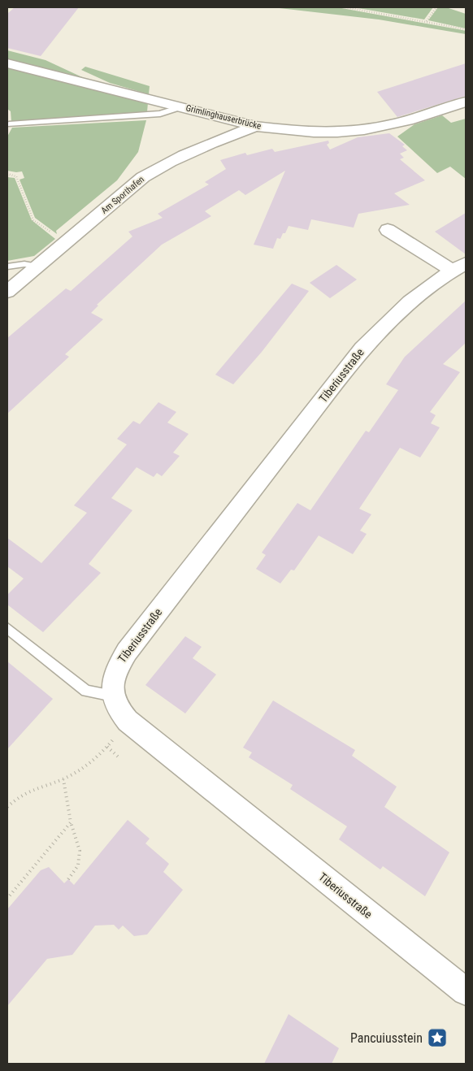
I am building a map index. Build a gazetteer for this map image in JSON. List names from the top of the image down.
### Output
{
  "streets": {
    "street": ["Grimlinghauserbrücke", "Am Sporthafen", "Tiberiusstraße"]
  },
  "crossings": [
    ["Grimlinghauserbrücke", "Am Sporthafen"]
  ],
  "places": {
    "place": ["Pancuiusstein"]
  }
}
